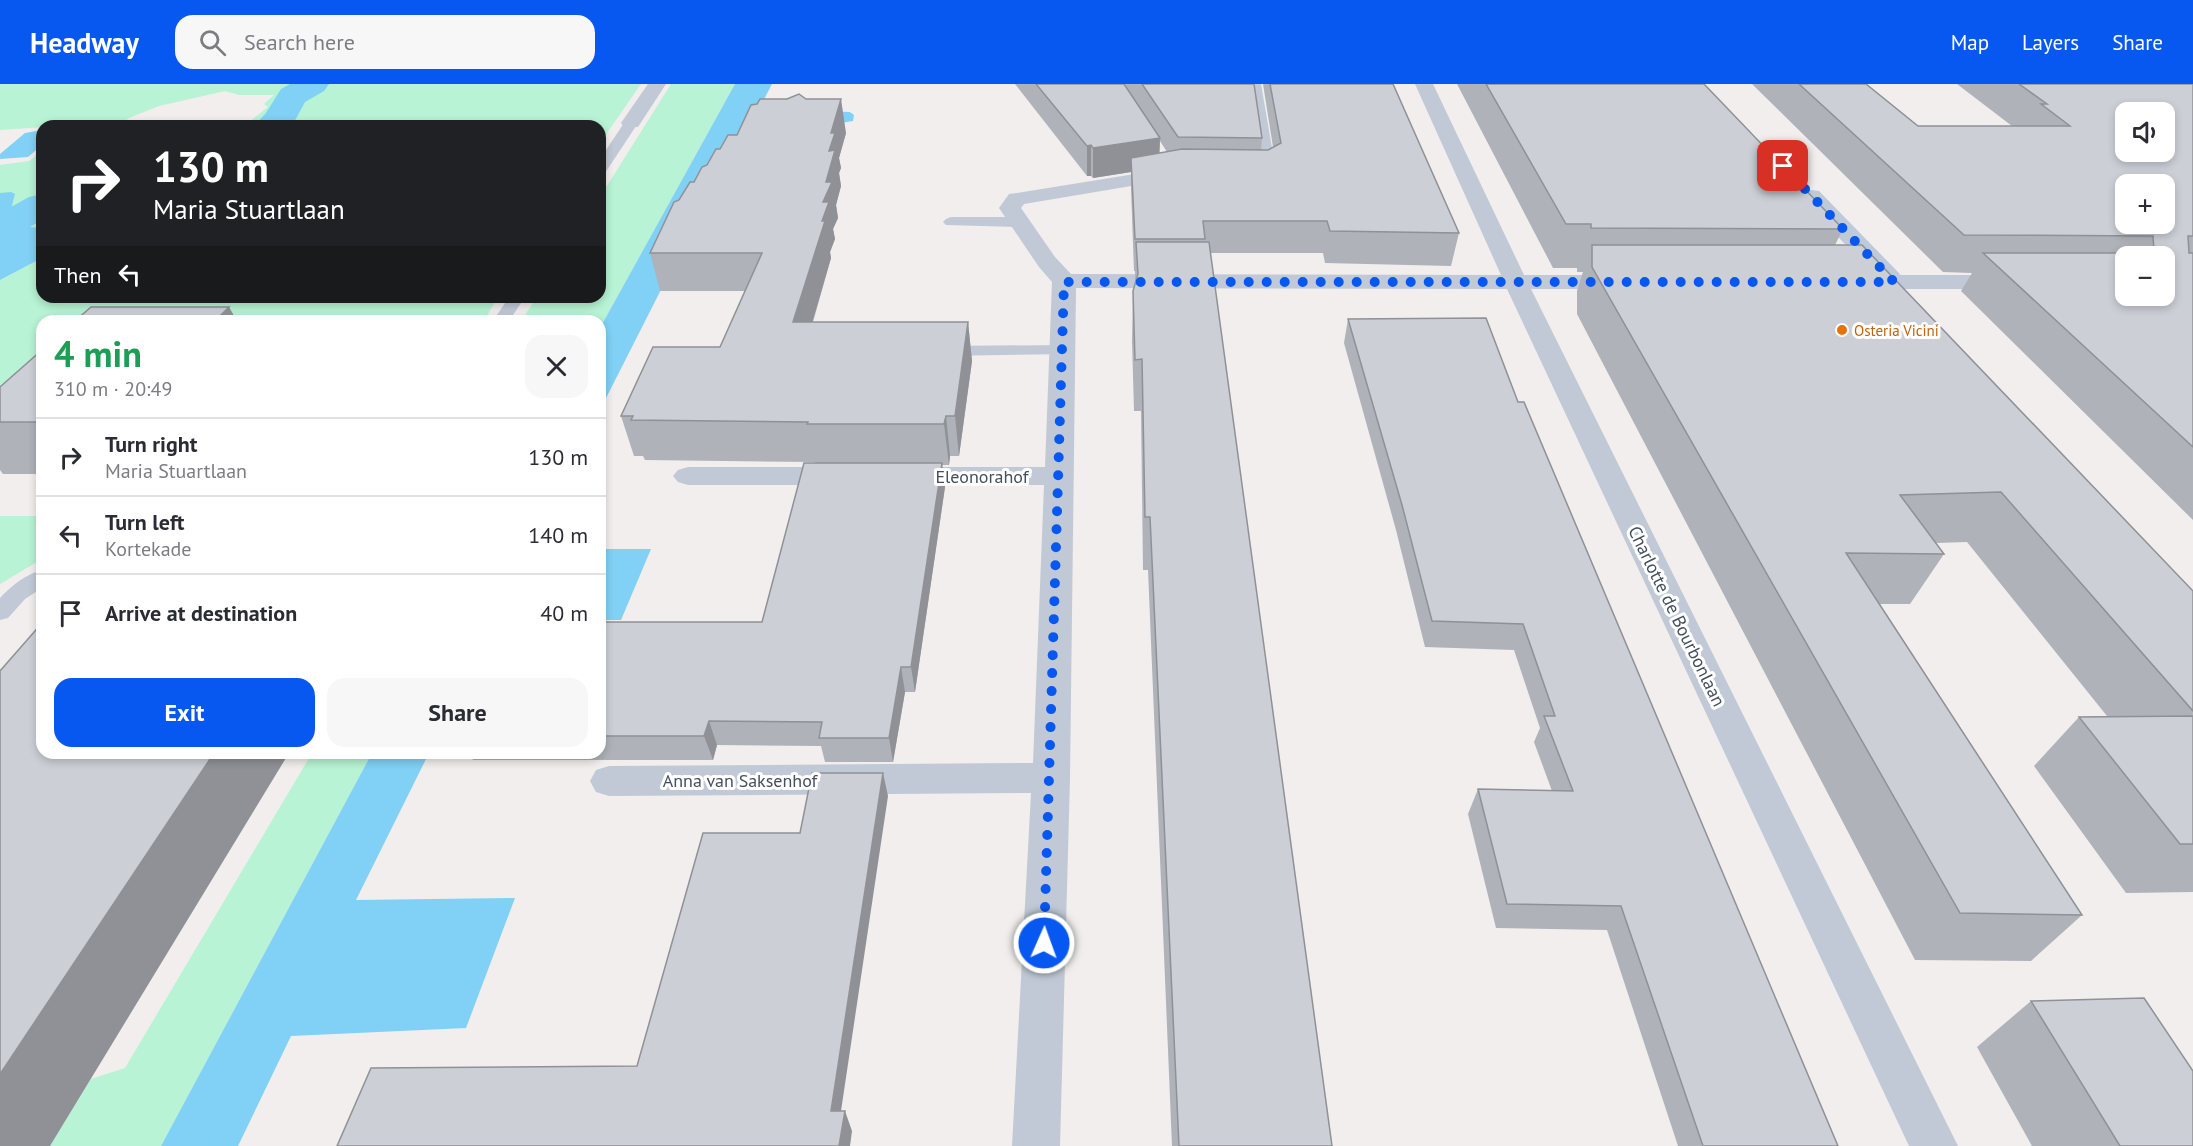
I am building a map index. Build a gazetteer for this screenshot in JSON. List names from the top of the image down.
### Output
{
  "streets": {
    "street": ["Eleonorahof", "Charlotte de Bourbonlaan", "Anna van Saksenhof"]
  },
  "places": ["Osteria Vicini"],
  "page": {
    "header": "Headway",
    "search": "Search here",
    "nav": ["Map", "Layers", "Share"],
    "map_buttons": ["+", "−"],
    "turn": ["130 m", "Maria Stuartlaan"],
    "then": "Then",
    "heading": ["4 min", "310 m · 20:49"],
    "list": [
      {
        "name": "Turn right",
        "note": "Maria Stuartlaan",
        "value": "130 m"
      },
      {
        "name": "Turn left",
        "note": "Kortekade",
        "value": "140 m"
      },
      {
        "name": "Arrive at destination",
        "value": "40 m"
      }
    ],
    "buttons": ["Exit", "Share"]
  }
}
